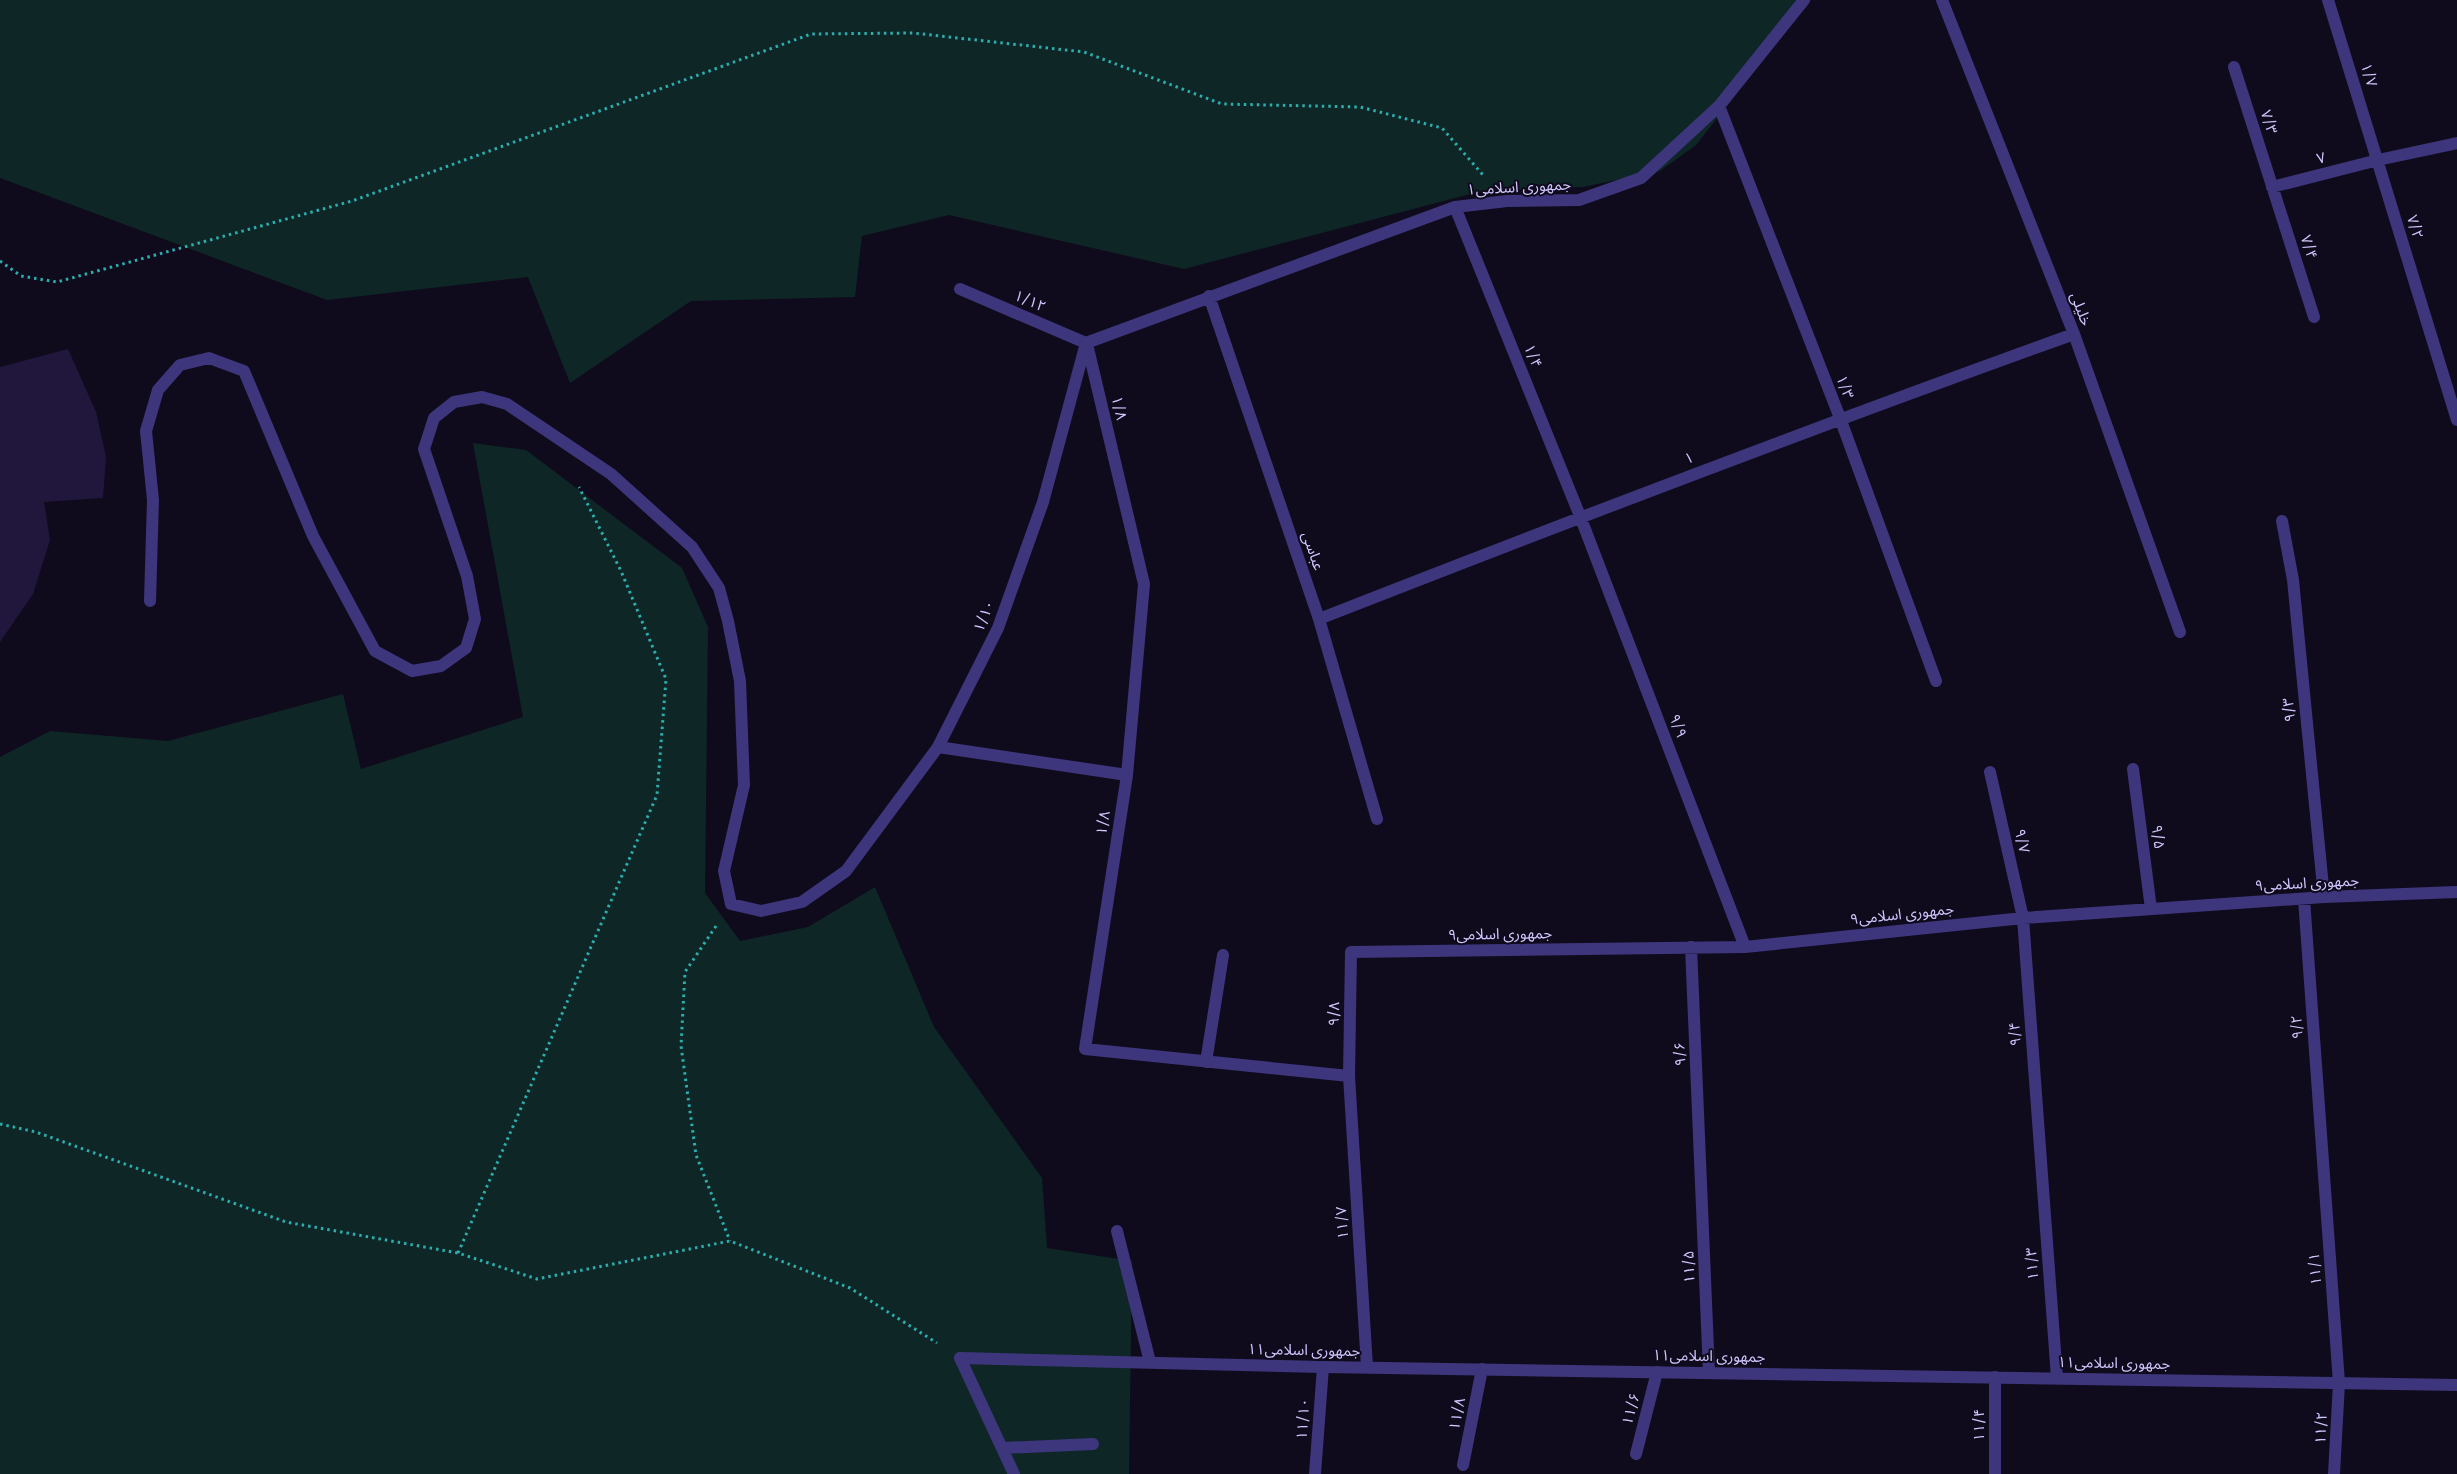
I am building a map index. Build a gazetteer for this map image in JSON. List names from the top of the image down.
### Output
{
  "streets": {
    "street": [
      "۱/۷",
      "۷/۳",
      "۷",
      "جمهوری اسلامی۱",
      "۷/۲",
      "۷/۴",
      "۱/۱۲",
      "خلیلی",
      "۱/۴",
      "۱/۳",
      "۱/۸",
      "۱",
      "عباسی",
      "۱/۱۰",
      "۹/۳",
      "۹/۹",
      "۹/۵",
      "۹/۷",
      "جمهوری اسلامی۹",
      "۹/۸",
      "۹/۲",
      "۹/۴",
      "۹/۶",
      "۱۱/۷",
      "۱۱/۳",
      "۱۱/۵",
      "۱۱/۱",
      "جمهوری اسلامی۱۱",
      "۱۱/۶",
      "۱۱/۸",
      "۱۱/۱۰",
      "۱۱/۴",
      "۱۱/۲"
    ]
  },
  "crossings": [
    ["۱/۷", "۷"],
    ["۱/۷", "۷/۲"],
    ["۷/۳", "۷"],
    ["۷/۳", "۷/۴"],
    ["۷", "۷/۲"],
    ["۷", "۷/۴"],
    ["جمهوری اسلامی۱", "۱/۱۲"],
    ["جمهوری اسلامی۱", "۱/۴"],
    ["جمهوری اسلامی۱", "۱/۳"],
    ["جمهوری اسلامی۱", "۱/۸"],
    ["جمهوری اسلامی۱", "عباسی"],
    ["جمهوری اسلامی۱", "۱/۱۰"],
    ["۱/۱۲", "۱/۸"],
    ["۱/۱۲", "۱/۱۰"],
    ["خلیلی", "۱"],
    ["۱/۴", "۱"],
    ["۱/۴", "۹/۹"],
    ["۱/۳", "۱"],
    ["۱/۸", "۱/۱۰"],
    ["۱/۸", "۹/۸"],
    ["۱/۸", "۱۱/۷"],
    ["۱", "عباسی"],
    ["۱", "۹/۹"],
    ["۹/۳", "جمهوری اسلامی۹"],
    ["۹/۹", "جمهوری اسلامی۹"],
    ["۹/۵", "جمهوری اسلامی۹"],
    ["۹/۷", "جمهوری اسلامی۹"],
    ["۹/۷", "۹/۴"],
    ["جمهوری اسلامی۹", "۹/۸"],
    ["جمهوری اسلامی۹", "۹/۲"],
    ["جمهوری اسلامی۹", "۹/۴"],
    ["جمهوری اسلامی۹", "۹/۶"],
    ["۹/۸", "۱۱/۷"],
    ["۹/۲", "۱۱/۱"],
    ["۹/۴", "۱۱/۳"],
    ["۹/۶", "۱۱/۵"],
    ["۱۱/۷", "جمهوری اسلامی۱۱"],
    ["۱۱/۳", "جمهوری اسلامی۱۱"],
    ["۱۱/۵", "جمهوری اسلامی۱۱"],
    ["۱۱/۱", "جمهوری اسلامی۱۱"],
    ["۱۱/۱", "۱۱/۲"],
    ["جمهوری اسلامی۱۱", "۱۱/۶"],
    ["جمهوری اسلامی۱۱", "۱۱/۸"],
    ["جمهوری اسلامی۱۱", "۱۱/۱۰"],
    ["جمهوری اسلامی۱۱", "۱۱/۴"],
    ["جمهوری اسلامی۱۱", "۱۱/۲"]
  ]
}
